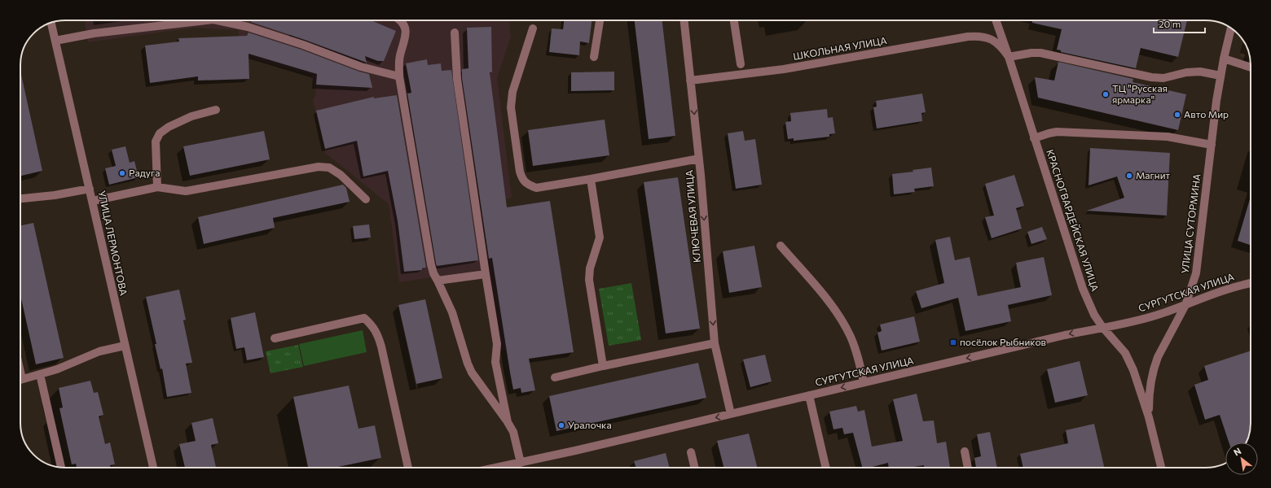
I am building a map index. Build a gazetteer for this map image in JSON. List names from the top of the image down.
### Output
{
  "streets": {
    "street": [
      "ШКОЛЬНАЯ УЛИЦА",
      "КЛЮЧЕВАЯ УЛИЦА",
      "КРАСНОГВАРДЕЙСКАЯ УЛИЦА",
      "УЛИЦА СУТОРМИНА",
      "УЛИЦА ЛЕРМОНТОВА",
      "СУРГУТСКАЯ УЛИЦА"
    ]
  },
  "crossings": [
    ["ШКОЛЬНАЯ УЛИЦА", "КЛЮЧЕВАЯ УЛИЦА"],
    ["ШКОЛЬНАЯ УЛИЦА", "КРАСНОГВАРДЕЙСКАЯ УЛИЦА"],
    ["КЛЮЧЕВАЯ УЛИЦА", "СУРГУТСКАЯ УЛИЦА"],
    ["КРАСНОГВАРДЕЙСКАЯ УЛИЦА", "УЛИЦА СУТОРМИНА"],
    ["КРАСНОГВАРДЕЙСКАЯ УЛИЦА", "СУРГУТСКАЯ УЛИЦА"],
    ["УЛИЦА СУТОРМИНА", "СУРГУТСКАЯ УЛИЦА"]
  ],
  "one_way": ["КЛЮЧЕВАЯ УЛИЦА", "СУРГУТСКАЯ УЛИЦА"],
  "places": {
    "other": [
      "ТЦ \"Русская ярмарка\"",
      "Авто Мир",
      "Радуга",
      "Магнит",
      "Уралочка"
    ],
    "transit": ["посёлок Рыбников"]
  },
  "scale_bar": "20 m",
  "north": "top left"
}
